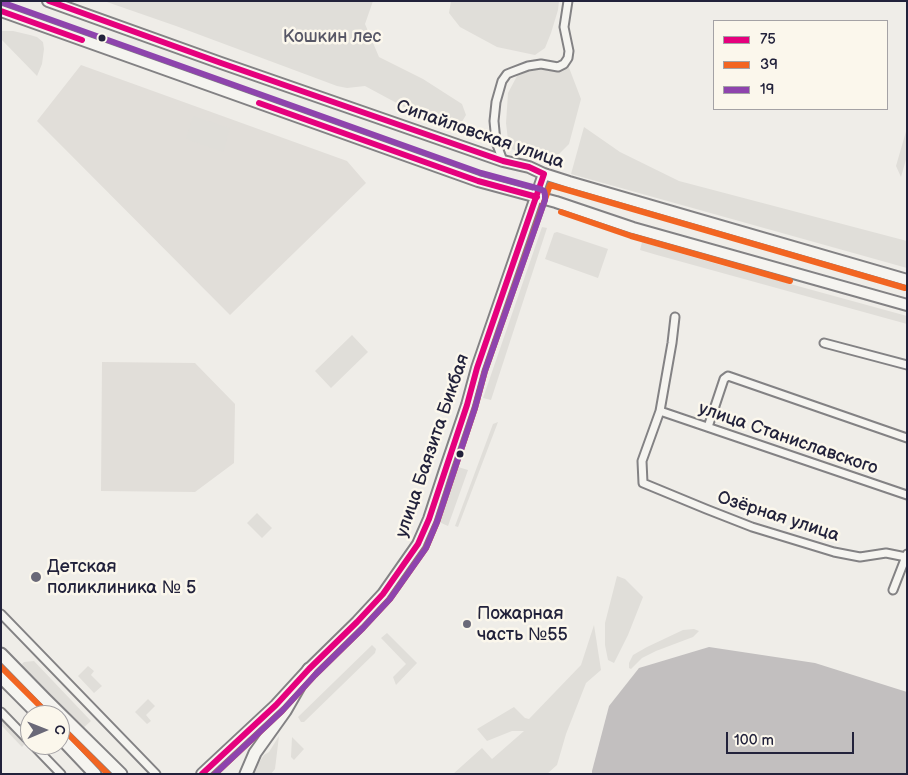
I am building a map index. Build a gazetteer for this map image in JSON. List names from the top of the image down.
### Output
{
  "streets": {
    "main road": ["Сипайловская улица", "улица Баязита Бикбая"],
    "street": ["улица Станиславского", "Озёрная улица"]
  },
  "crossings": [
    ["Сипайловская улица", "улица Баязита Бикбая"],
    ["улица Станиславского", "Озёрная улица"]
  ],
  "parks": ["Кошкин лес"],
  "places": ["Детская поликлиника № 5", "Пожарная часть №55"],
  "lines": ["transit line 75", "transit line 19", "transit line 39"],
  "legend": ["75", "39", "19"],
  "scale_bar": "100 m",
  "north": "right"
}
